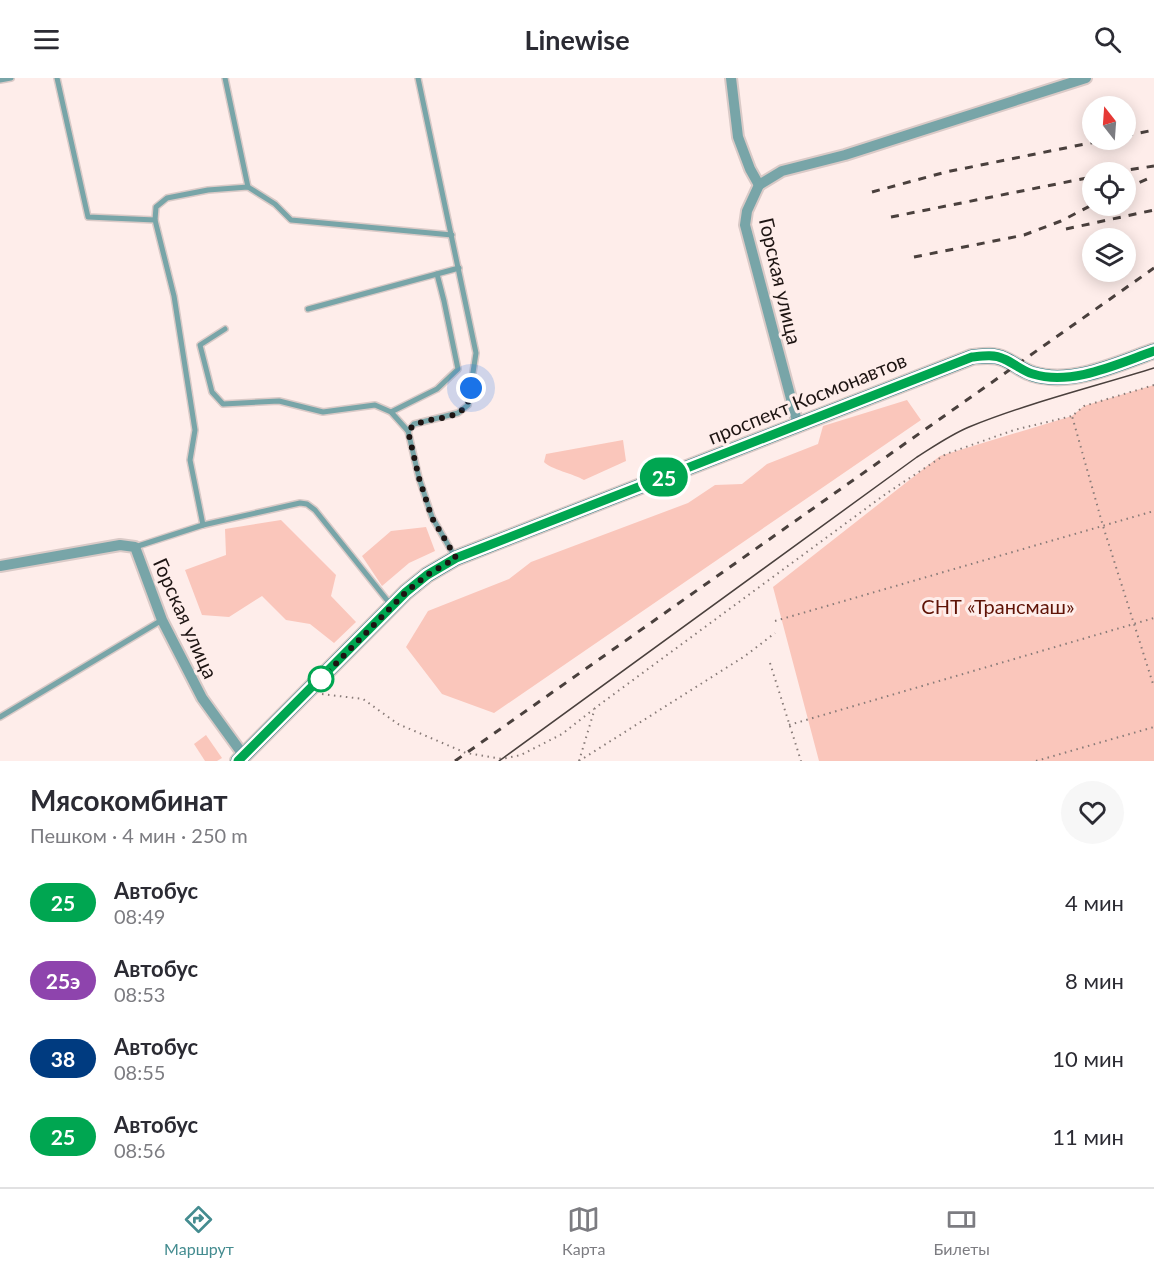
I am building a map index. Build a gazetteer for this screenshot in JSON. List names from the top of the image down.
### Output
{
  "streets": {
    "main road": ["проспект Космонавтов"],
    "street": ["Горская улица"]
  },
  "crossings": [
    ["Горская улица", "проспект Космонавтов"]
  ],
  "parks": ["СНТ «Трансмаш»"],
  "lines": ["bus line 25"],
  "north": "top",
  "page": {
    "header": "Linewise",
    "on_map": "25",
    "heading": ["Мясокомбинат", "Пешком · 4 мин · 250 m"],
    "list": [
      {
        "mark": "25",
        "name": "Автобус",
        "note": "08:49",
        "value": "4 мин"
      },
      {
        "mark": "25э",
        "name": "Автобус",
        "note": "08:53",
        "value": "8 мин"
      },
      {
        "mark": "38",
        "name": "Автобус",
        "note": "08:55",
        "value": "10 мин"
      },
      {
        "mark": "25",
        "name": "Автобус",
        "note": "08:56",
        "value": "11 мин"
      }
    ],
    "tabs": ["Маршрут", "Карта", "Билеты"]
  }
}
